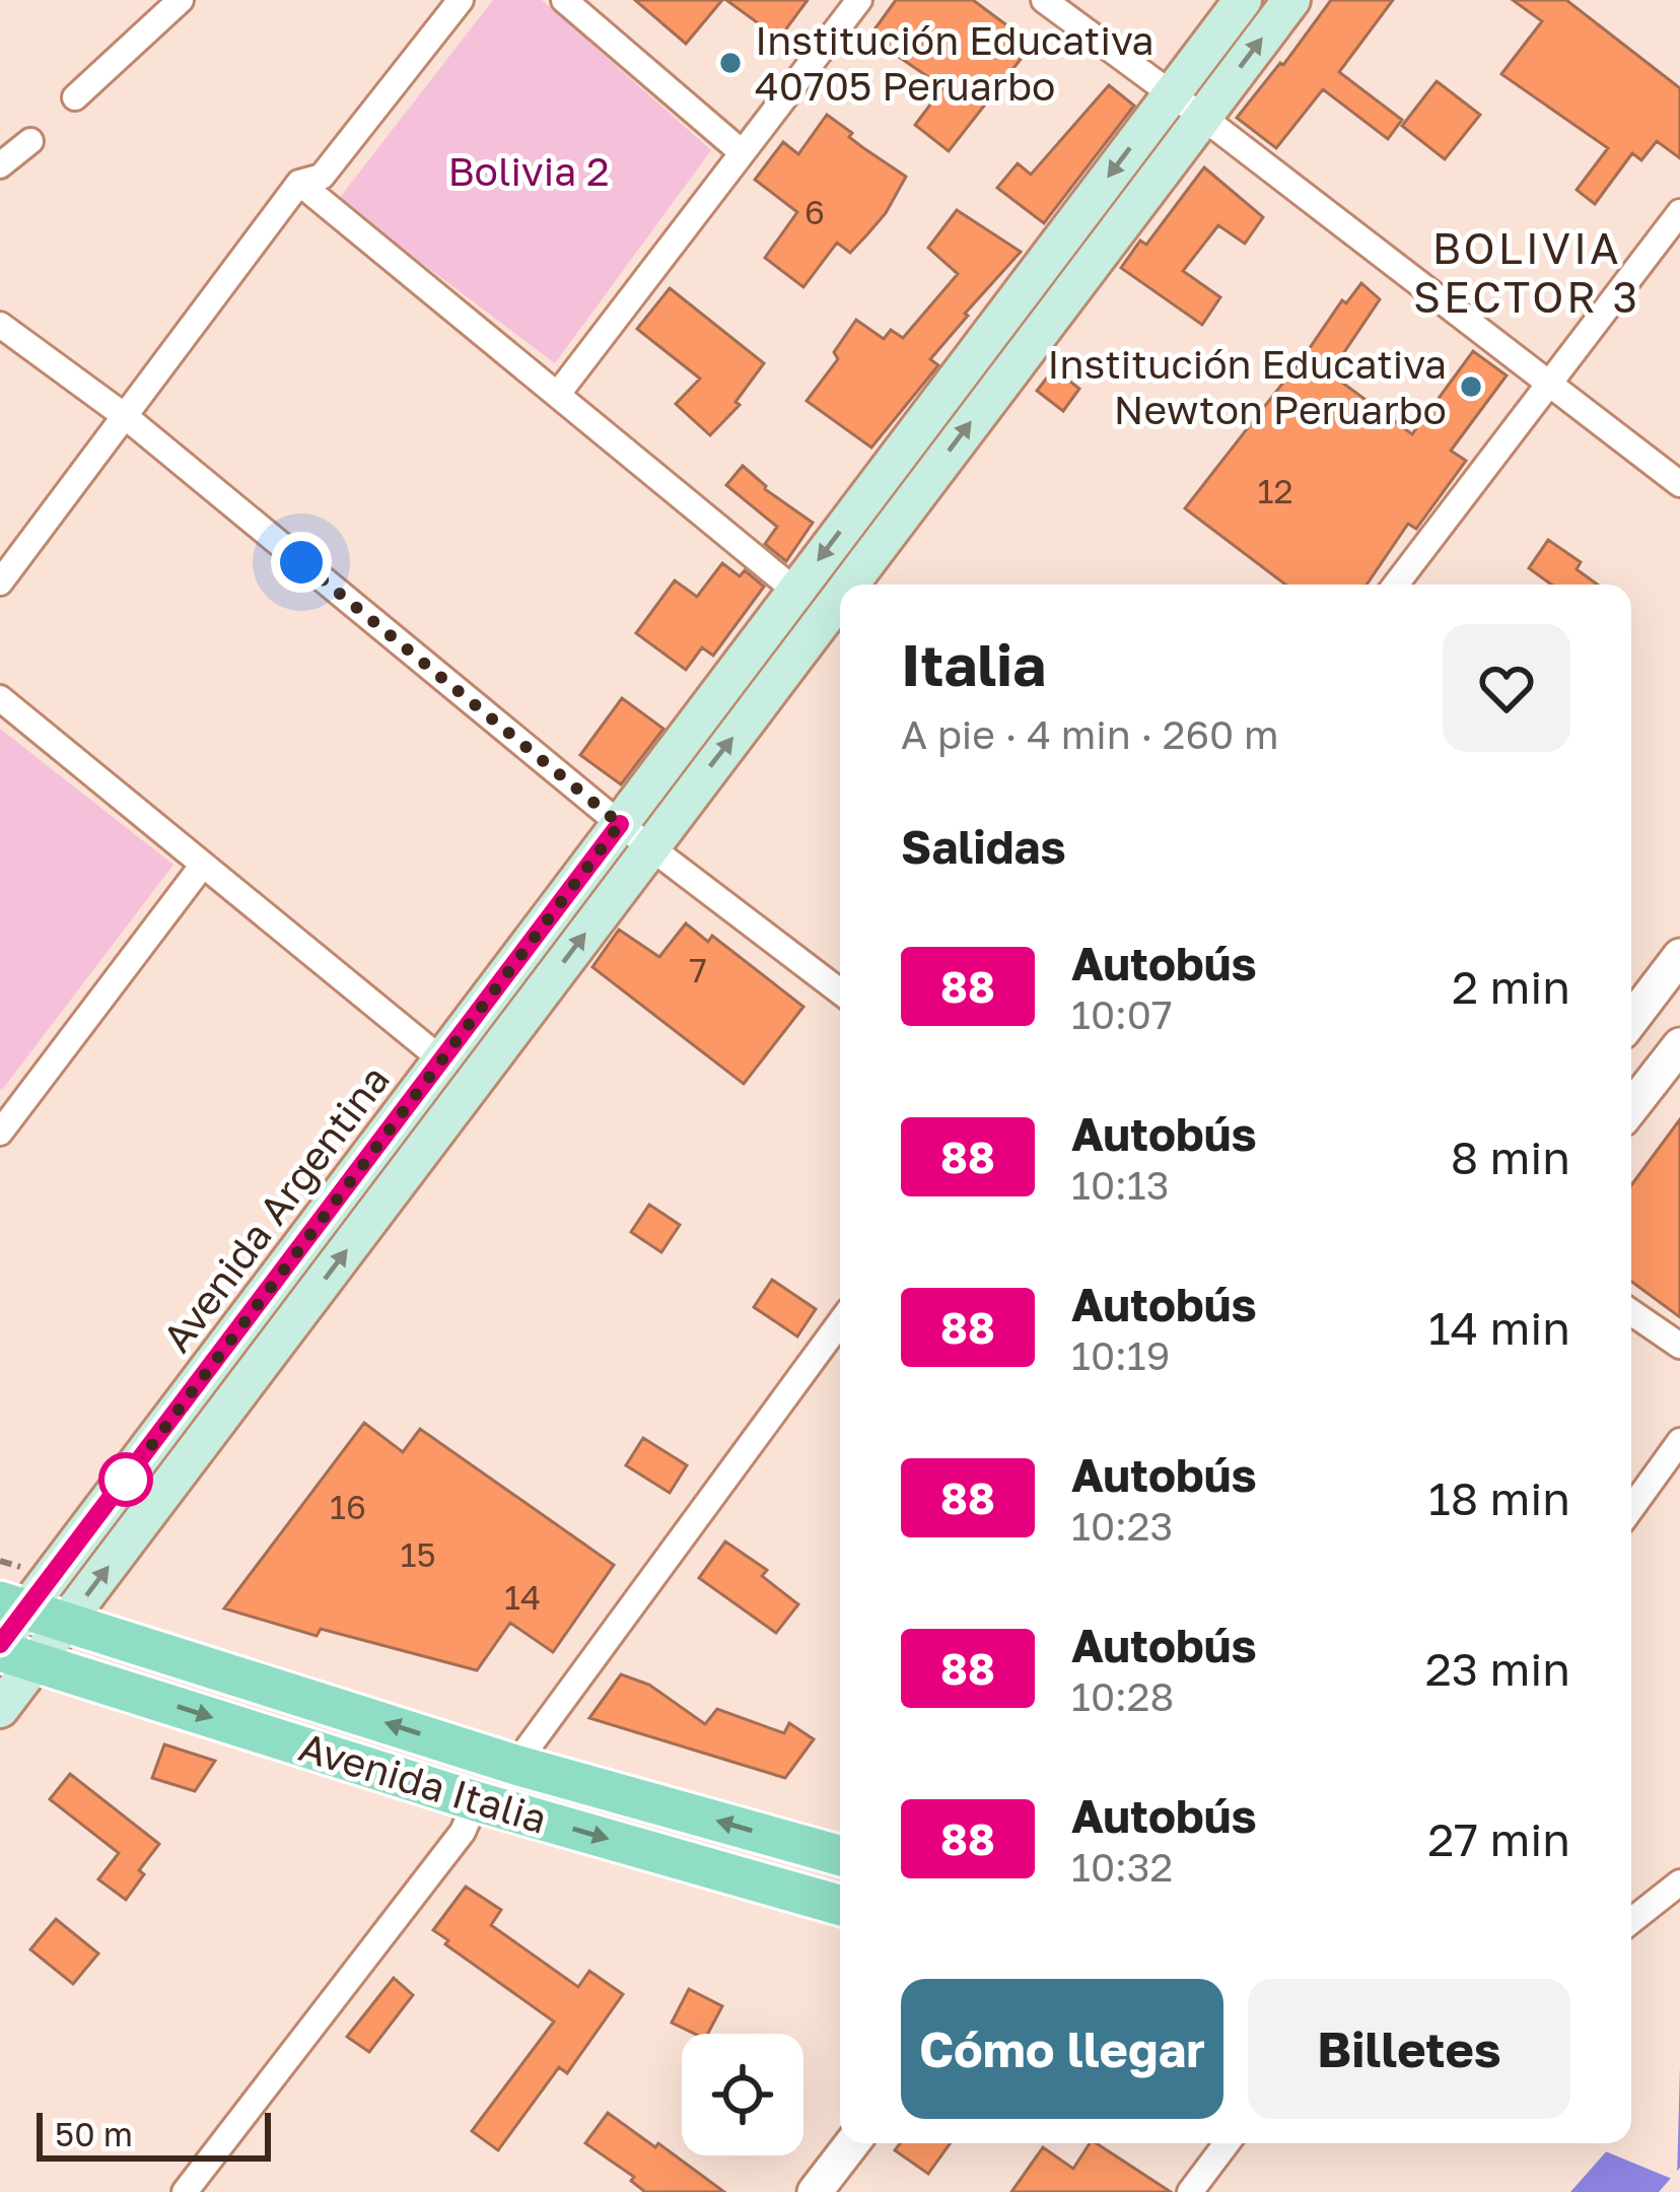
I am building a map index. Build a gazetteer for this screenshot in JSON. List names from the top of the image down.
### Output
{
  "streets": {
    "main road": ["Avenida Argentina", "Avenida Italia"]
  },
  "crossings": [
    ["Avenida Argentina", "Avenida Italia"]
  ],
  "districts": ["BOLIVIA SECTOR 3"],
  "parks": ["Bolivia 2"],
  "places": ["Institución Educativa 40705 Peruarbo", "Institución Educativa Newton Peruarbo"],
  "lines": ["bus line 88"],
  "house_numbers": [
    "6",
    "12",
    "7",
    "16",
    "15",
    "14"
  ],
  "scale_bar": "50 m",
  "page": {
    "heading": [
      ["Italia", "A pie · 4 min · 260 m"],
      "Salidas"
    ],
    "list": [
      {
        "mark": "88",
        "name": "Autobús",
        "note": "10:07",
        "value": "2 min"
      },
      {
        "mark": "88",
        "name": "Autobús",
        "note": "10:13",
        "value": "8 min"
      },
      {
        "mark": "88",
        "name": "Autobús",
        "note": "10:19",
        "value": "14 min"
      },
      {
        "mark": "88",
        "name": "Autobús",
        "note": "10:23",
        "value": "18 min"
      },
      {
        "mark": "88",
        "name": "Autobús",
        "note": "10:28",
        "value": "23 min"
      },
      {
        "mark": "88",
        "name": "Autobús",
        "note": "10:32",
        "value": "27 min"
      }
    ],
    "buttons": ["Cómo llegar", "Billetes"],
    "scale": "50 m"
  }
}
